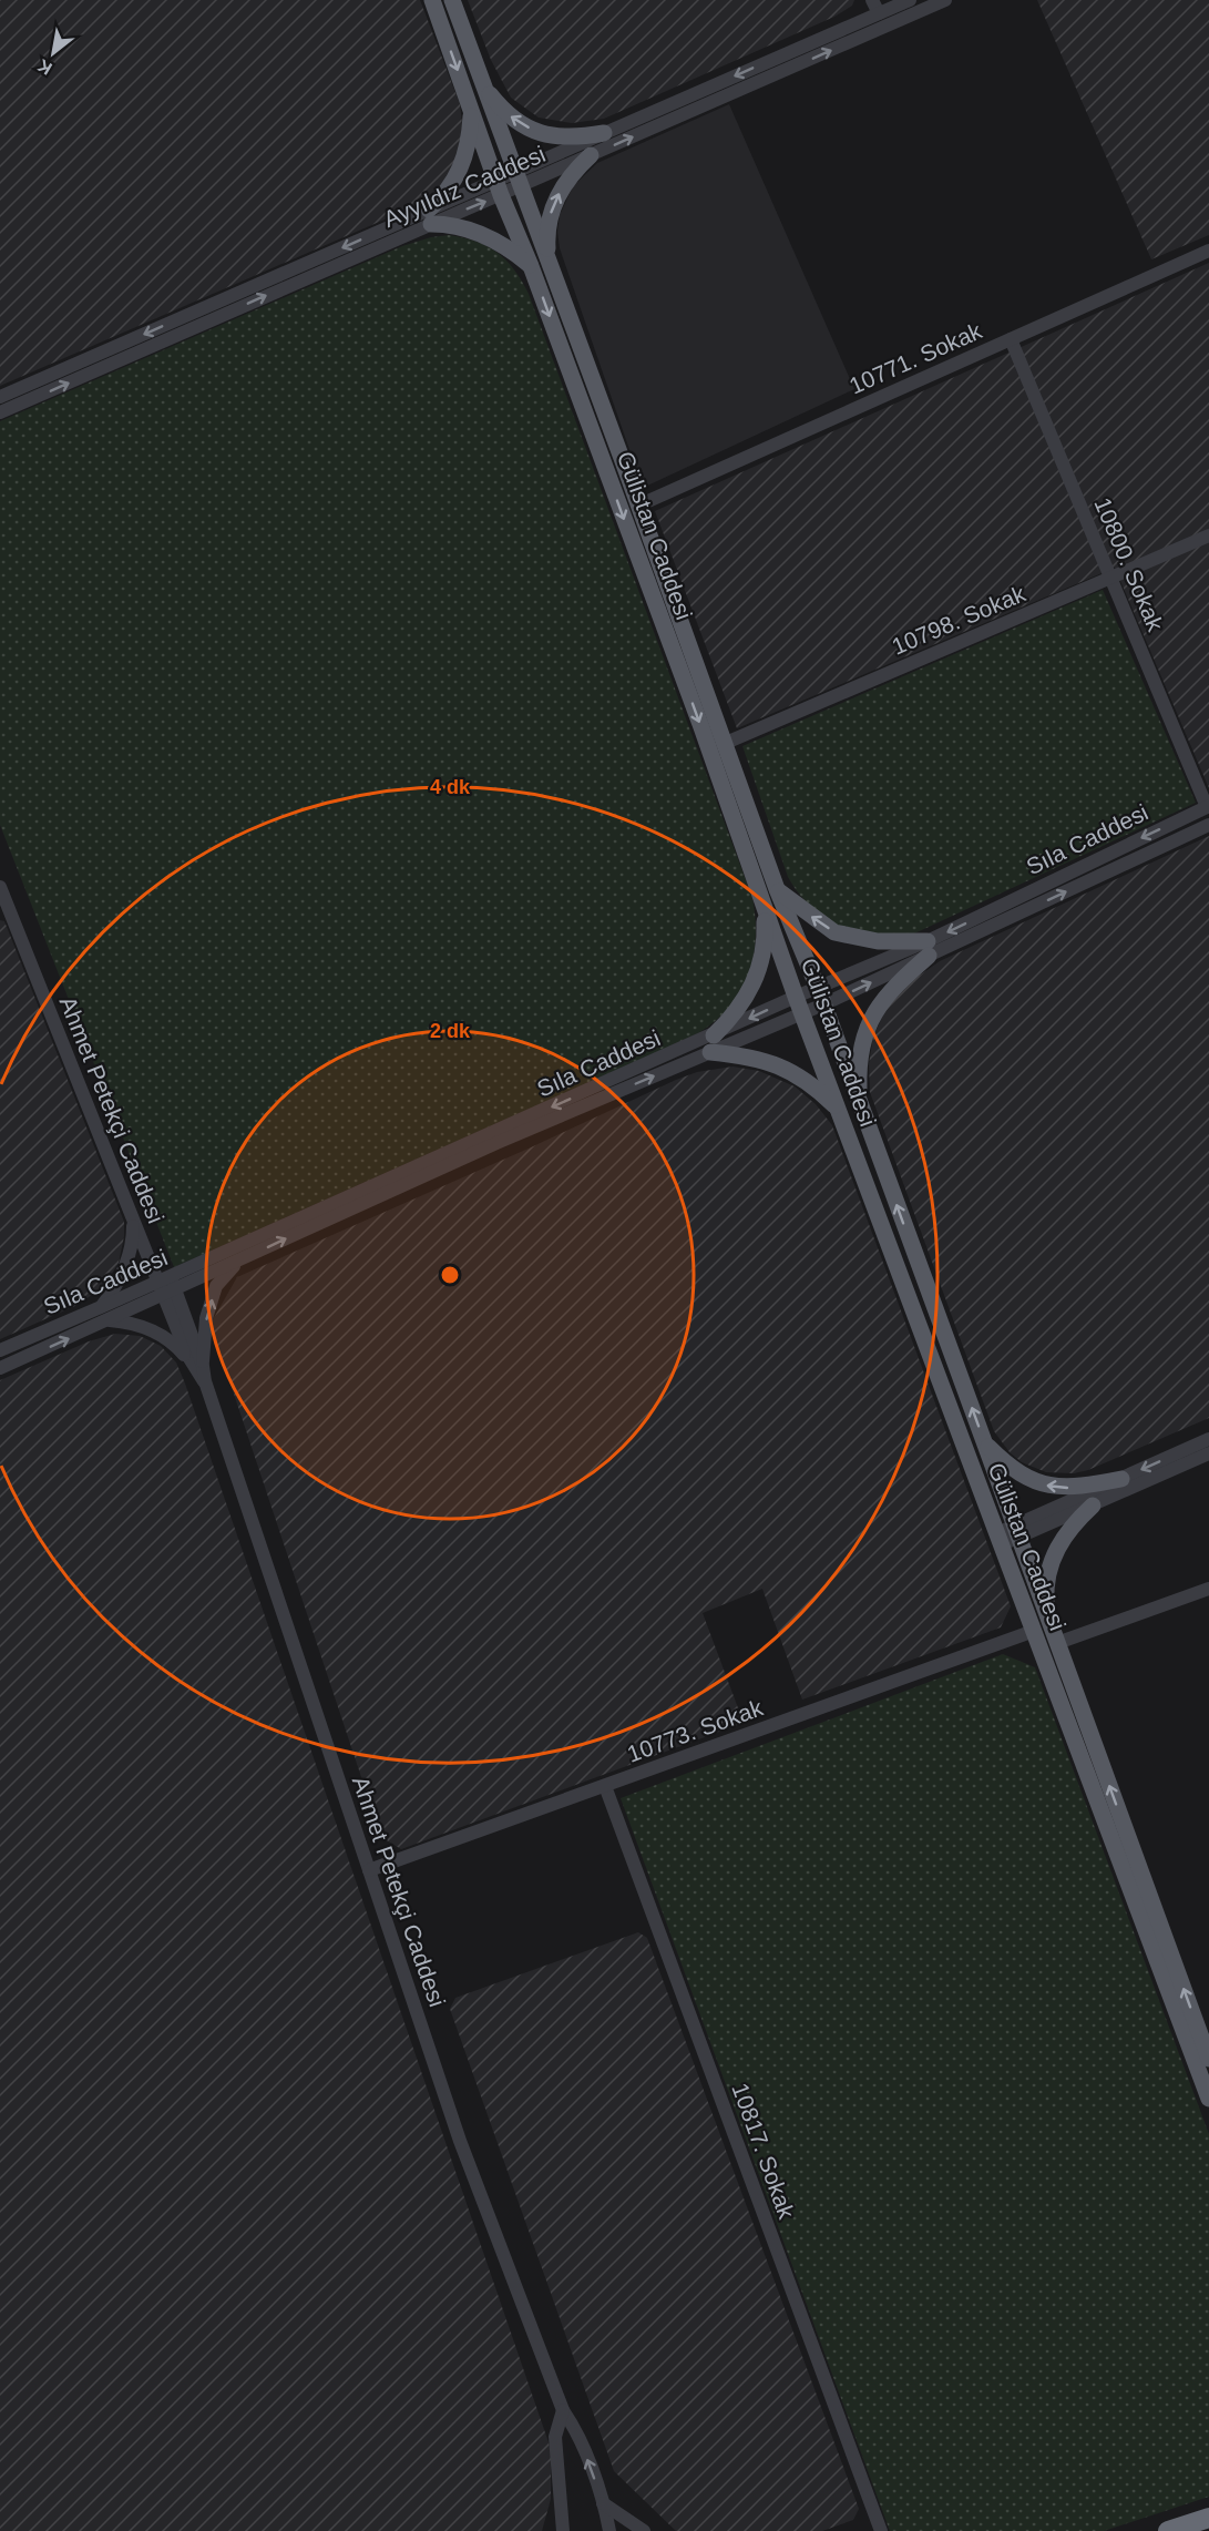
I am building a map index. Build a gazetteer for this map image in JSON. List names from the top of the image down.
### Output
{
  "streets": {
    "main road": ["Gülistan Caddesi"],
    "street": [
      "Ayyıldız Caddesi",
      "10771. Sokak",
      "10800. Sokak",
      "10798. Sokak",
      "Sıla Caddesi",
      "Ahmet Petekçi Caddesi",
      "10773. Sokak",
      "10817. Sokak"
    ]
  },
  "crossings": [
    ["Ayyıldız Caddesi", "Gülistan Caddesi"],
    ["10771. Sokak", "Gülistan Caddesi"],
    ["10771. Sokak", "10800. Sokak"],
    ["Gülistan Caddesi", "10798. Sokak"],
    ["Gülistan Caddesi", "Sıla Caddesi"],
    ["Gülistan Caddesi", "10773. Sokak"],
    ["10800. Sokak", "10798. Sokak"],
    ["10800. Sokak", "Sıla Caddesi"],
    ["Sıla Caddesi", "Ahmet Petekçi Caddesi"],
    ["Ahmet Petekçi Caddesi", "10773. Sokak"],
    ["10773. Sokak", "10817. Sokak"]
  ],
  "north": "bottom left",
  "rings": ["4 dk", "2 dk"]
}
